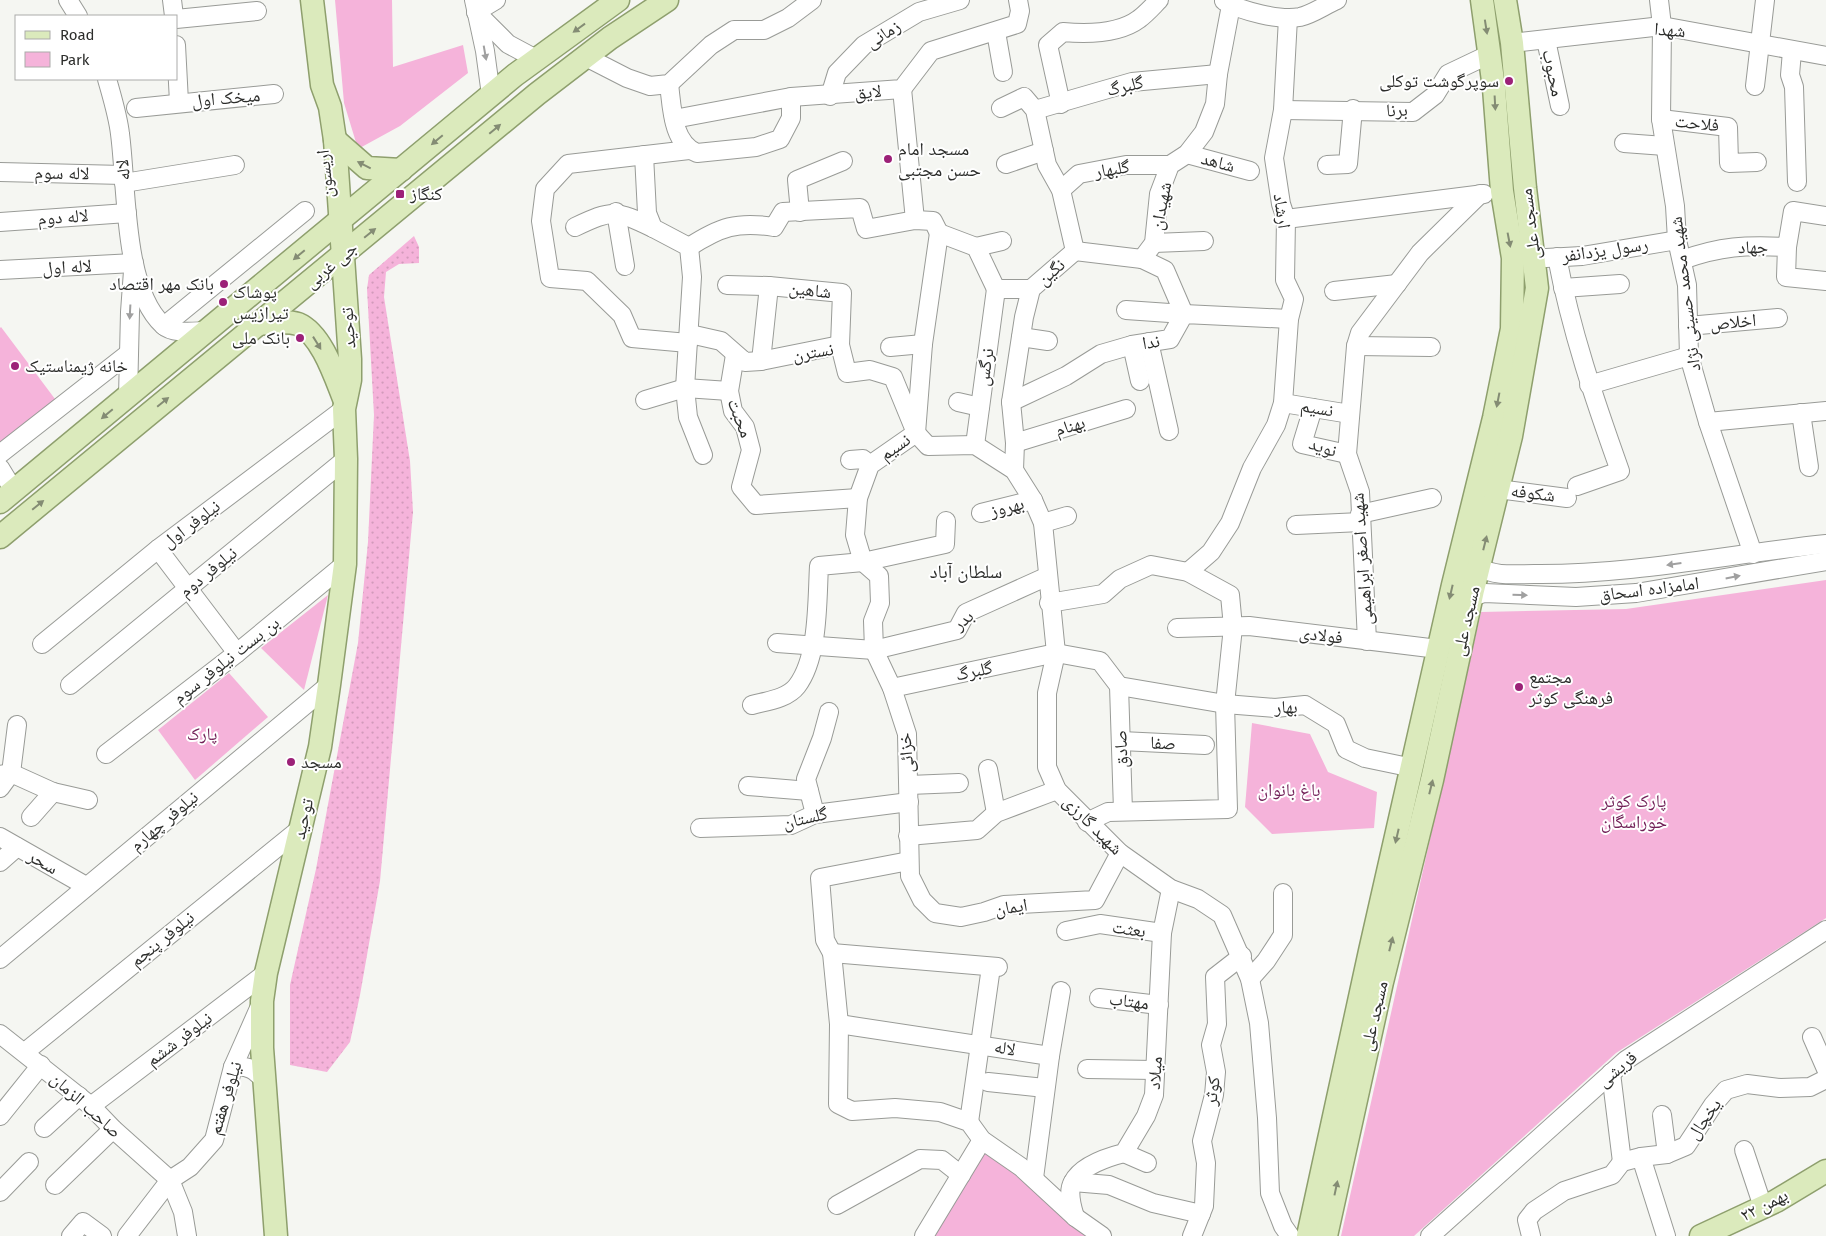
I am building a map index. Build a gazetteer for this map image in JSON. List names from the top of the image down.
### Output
{
  "streets": {
    "main road": [
      "اریسون",
      "مسجد علی",
      "جی غربی",
      "توحید",
      "۲۲ بهمن"
    ],
    "street": [
      "شهدا",
      "زمانی",
      "محبوب",
      "گلبرگ",
      "لایق",
      "میخک اول",
      "برنا",
      "فلاحت",
      "شاهد",
      "گلبهار",
      "لاله",
      "لاله سوم",
      "شهیدان",
      "ارشاد",
      "لاله دوم",
      "جهاد",
      "رسول یزدانفر",
      "لاله اول",
      "نگین",
      "شاهین",
      "شهید محمد حسینی نژاد",
      "اخلاص",
      "ندا",
      "نسترن",
      "نرگس",
      "نسیم",
      "محبت",
      "بهنام",
      "نوید",
      "شکوفه",
      "بهروز",
      "نیلوفر اول",
      "شهید اصغر ابراهیمی",
      "نیلوفر دوم",
      "امامزاده اسحاق",
      "بدر",
      "فولادی",
      "بن بست نیلوفر سوم",
      "بهار",
      "صفا",
      "صادق",
      "خزائی",
      "گلستان",
      "نیلوفر چهارم",
      "شهید گارزی",
      "سحر",
      "ایمان",
      "بعثت",
      "نیلوفر پنجم",
      "مهتاب",
      "نیلوفر ششم",
      "قریشی",
      "میلاد",
      "کوثر",
      "نیلوفر هفتم",
      "صاحب الزمان",
      "یخچال"
    ]
  },
  "crossings": [
    ["شهدا", "محبوب"],
    ["شهدا", "مسجد علی"],
    ["شهدا", "شهید محمد حسینی نژاد"],
    ["زمانی", "لایق"],
    ["گلبرگ", "شهیدان"],
    ["گلبرگ", "نگین"],
    ["گلبرگ", "خزائی"],
    ["گلبرگ", "شهید گارزی"],
    ["برنا", "ارشاد"],
    ["برنا", "مسجد علی"],
    ["فلاحت", "شهید محمد حسینی نژاد"],
    ["شاهد", "شهیدان"],
    ["گلبهار", "شهیدان"],
    ["گلبهار", "نگین"],
    ["لاله", "لاله سوم"],
    ["لاله", "لاله دوم"],
    ["لاله", "لاله اول"],
    ["اریسون", "جی غربی"],
    ["اریسون", "توحید"],
    ["ارشاد", "نسیم"],
    ["مسجد علی", "رسول یزدانفر"],
    ["مسجد علی", "شکوفه"],
    ["مسجد علی", "امامزاده اسحاق"],
    ["مسجد علی", "فولادی"],
    ["مسجد علی", "بهار"],
    ["جهاد", "شهید محمد حسینی نژاد"],
    ["رسول یزدانفر", "شهید محمد حسینی نژاد"],
    ["جی غربی", "توحید"],
    ["نگین", "ندا"],
    ["نگین", "بهنام"],
    ["نگین", "شهید گارزی"],
    ["شاهین", "نسترن"],
    ["شهید محمد حسینی نژاد", "اخلاص"],
    ["شهید محمد حسینی نژاد", "امامزاده اسحاق"],
    ["توحید", "نیلوفر اول"],
    ["توحید", "نیلوفر دوم"],
    ["توحید", "بن بست نیلوفر سوم"],
    ["توحید", "نیلوفر چهارم"],
    ["توحید", "نیلوفر پنجم"],
    ["توحید", "نیلوفر ششم"],
    ["توحید", "نیلوفر هفتم"],
    ["نسترن", "نسیم"],
    ["نسترن", "محبت"],
    ["نرگس", "شهید گارزی"],
    ["نسیم", "محبت"],
    ["نسیم", "نوید"],
    ["نسیم", "شهید اصغر ابراهیمی"],
    ["نسیم", "بدر"],
    ["نسیم", "خزائی"],
    ["نوید", "شهید اصغر ابراهیمی"],
    ["بهروز", "شهید گارزی"],
    ["شهید اصغر ابراهیمی", "فولادی"],
    ["بدر", "خزائی"],
    ["بدر", "شهید گارزی"],
    ["صفا", "صادق"],
    ["خزائی", "گلستان"],
    ["خزائی", "ایمان"],
    ["نیلوفر چهارم", "سحر"],
    ["شهید گارزی", "ایمان"],
    ["شهید گارزی", "میلاد"],
    ["شهید گارزی", "کوثر"],
    ["بعثت", "میلاد"],
    ["نیلوفر پنجم", "صاحب الزمان"],
    ["مهتاب", "میلاد"],
    ["نیلوفر ششم", "صاحب الزمان"],
    ["نیلوفر هفتم", "صاحب الزمان"]
  ],
  "districts": ["سلطان آباد"],
  "parks": ["پارک", "باغ بانوان", "پارک کوثر خوراسگان"],
  "places": {
    "other": [
      "سوپرگوشت توکلی",
      "مسجد امام حسن مجتبی",
      "بانک مهر اقتصاد",
      "پوشاک تیرازیس",
      "بانک ملی",
      "خانه ژیمناستیک",
      "مجتمع فرهنگی کوثر",
      "مسجد"
    ],
    "transit": ["کنگاز"]
  },
  "legend": ["Road", "Park"]
}
